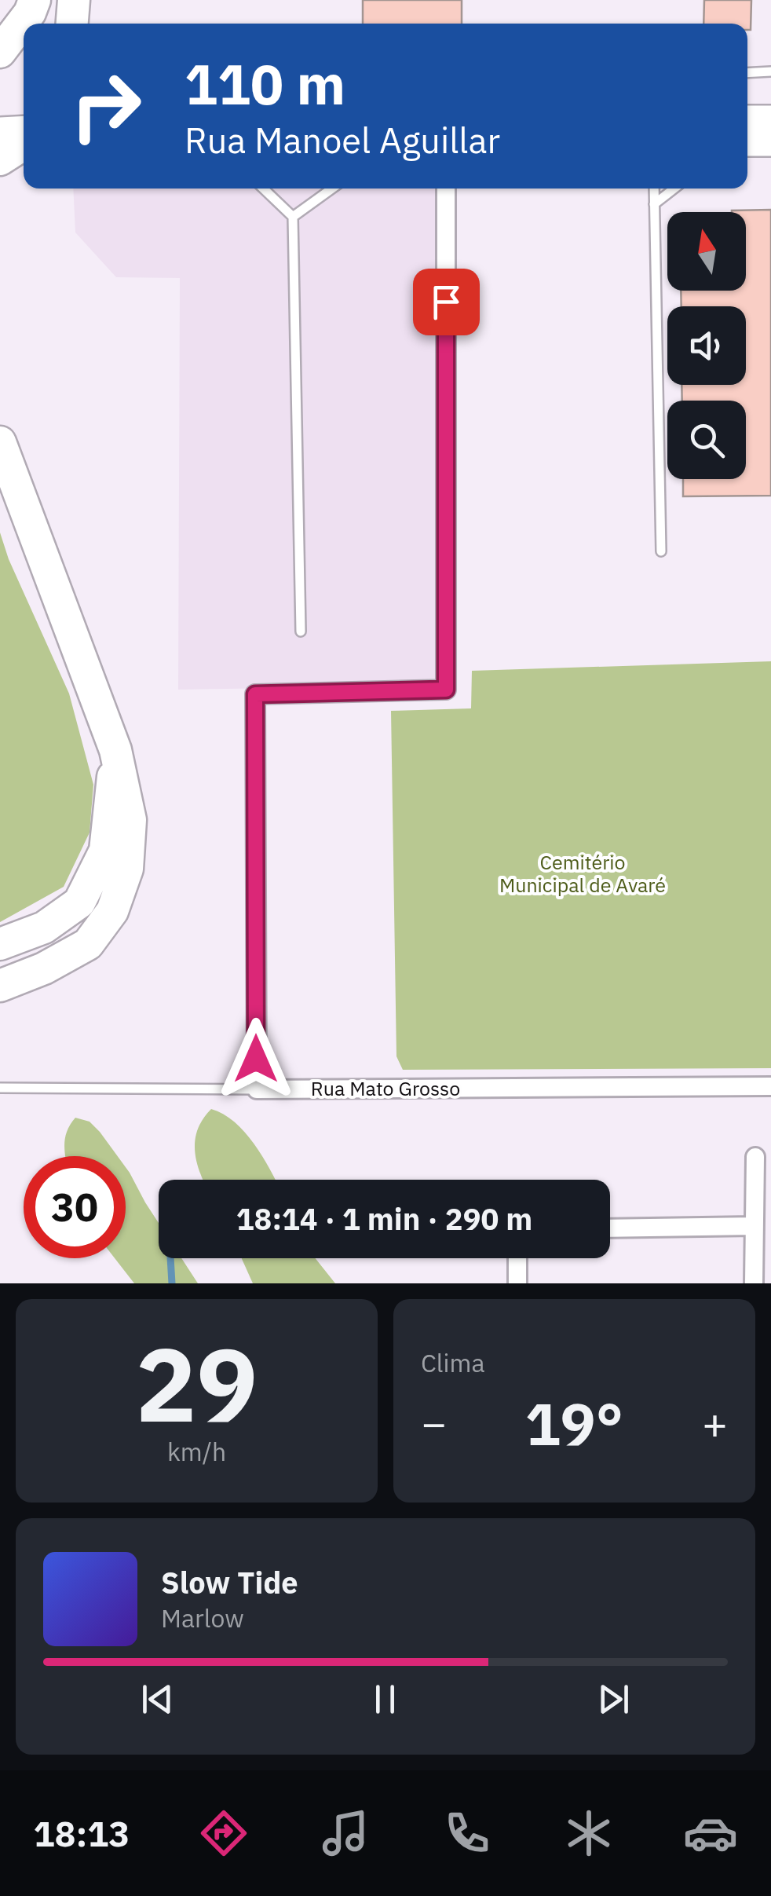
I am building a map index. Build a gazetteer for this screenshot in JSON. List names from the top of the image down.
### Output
{
  "streets": {
    "street": ["Rua Mato Grosso"]
  },
  "parks": ["Cemitério Municipal de Avaré"],
  "north": "top",
  "page": {
    "turn": ["110 m", "Rua Manoel Aguillar"],
    "limit": "30",
    "trip": "18:14 · 1 min · 290 m",
    "tile": [
      ["29", "km/h"],
      "Clima"
    ],
    "heat": ["−", "19°", "+"],
    "song": ["Slow Tide", "Marlow"],
    "tabs": "18:13"
  }
}
